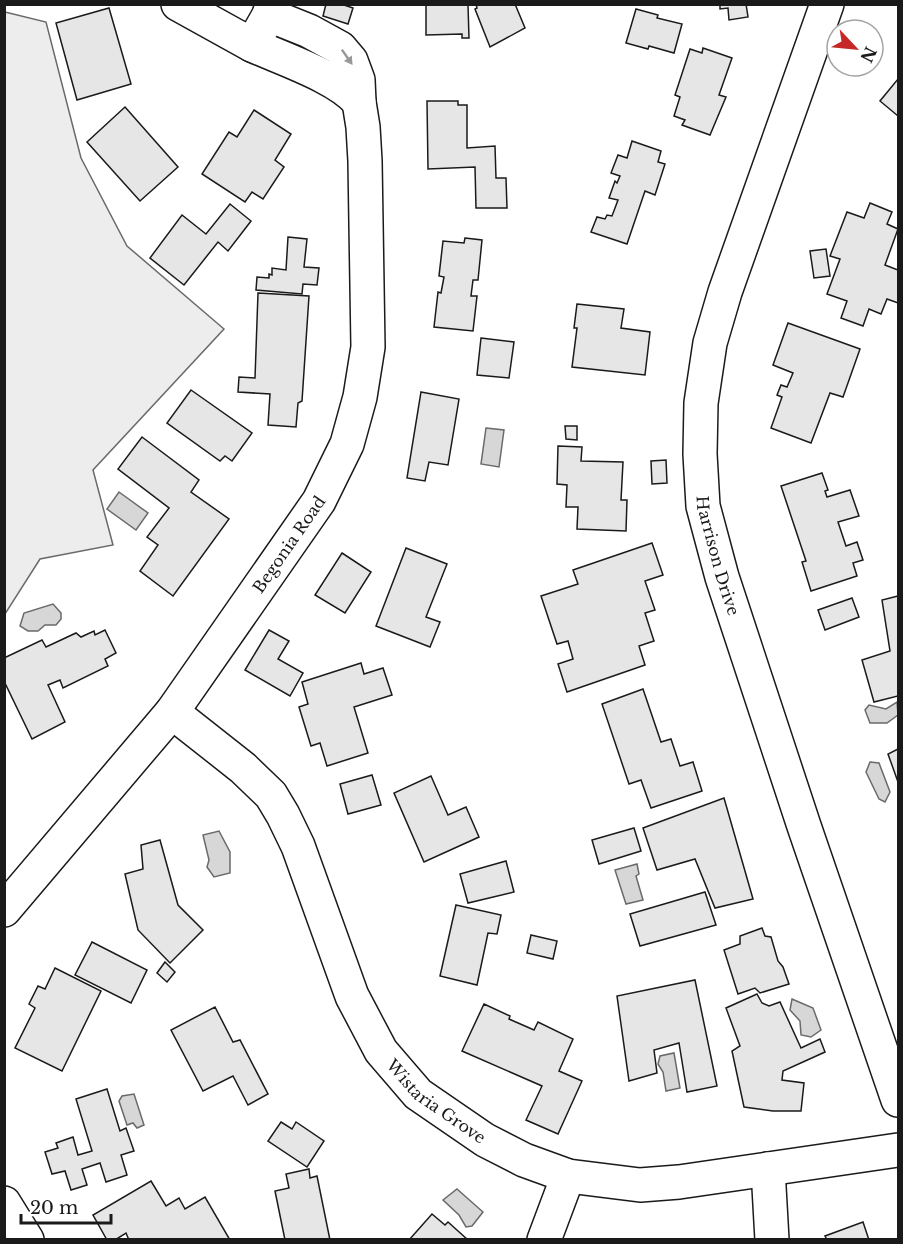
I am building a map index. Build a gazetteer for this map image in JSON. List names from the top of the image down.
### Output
{
  "streets": {
    "street": ["Begonia Road", "Harrison Drive", "Wistaria Grove"]
  },
  "crossings": [
    ["Begonia Road", "Wistaria Grove"]
  ],
  "scale_bar": "20 m",
  "north": "bottom right"
}
